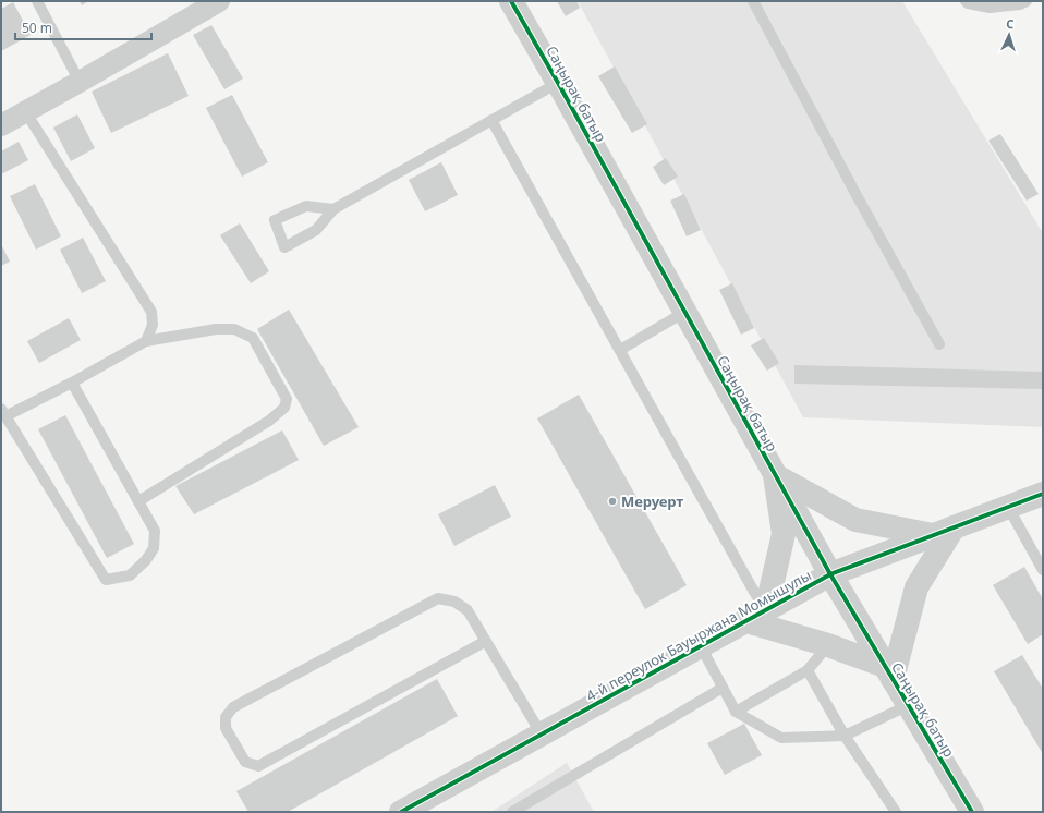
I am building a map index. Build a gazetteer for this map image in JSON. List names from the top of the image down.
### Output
{
  "streets": {
    "street": ["Саңырақ батыр", "4-й переулок Бауыржана Момышулы"]
  },
  "crossings": [
    ["Саңырақ батыр", "4-й переулок Бауыржана Момышулы"]
  ],
  "places": ["Меруерт"],
  "scale_bar": "50 m",
  "north": "top"
}
